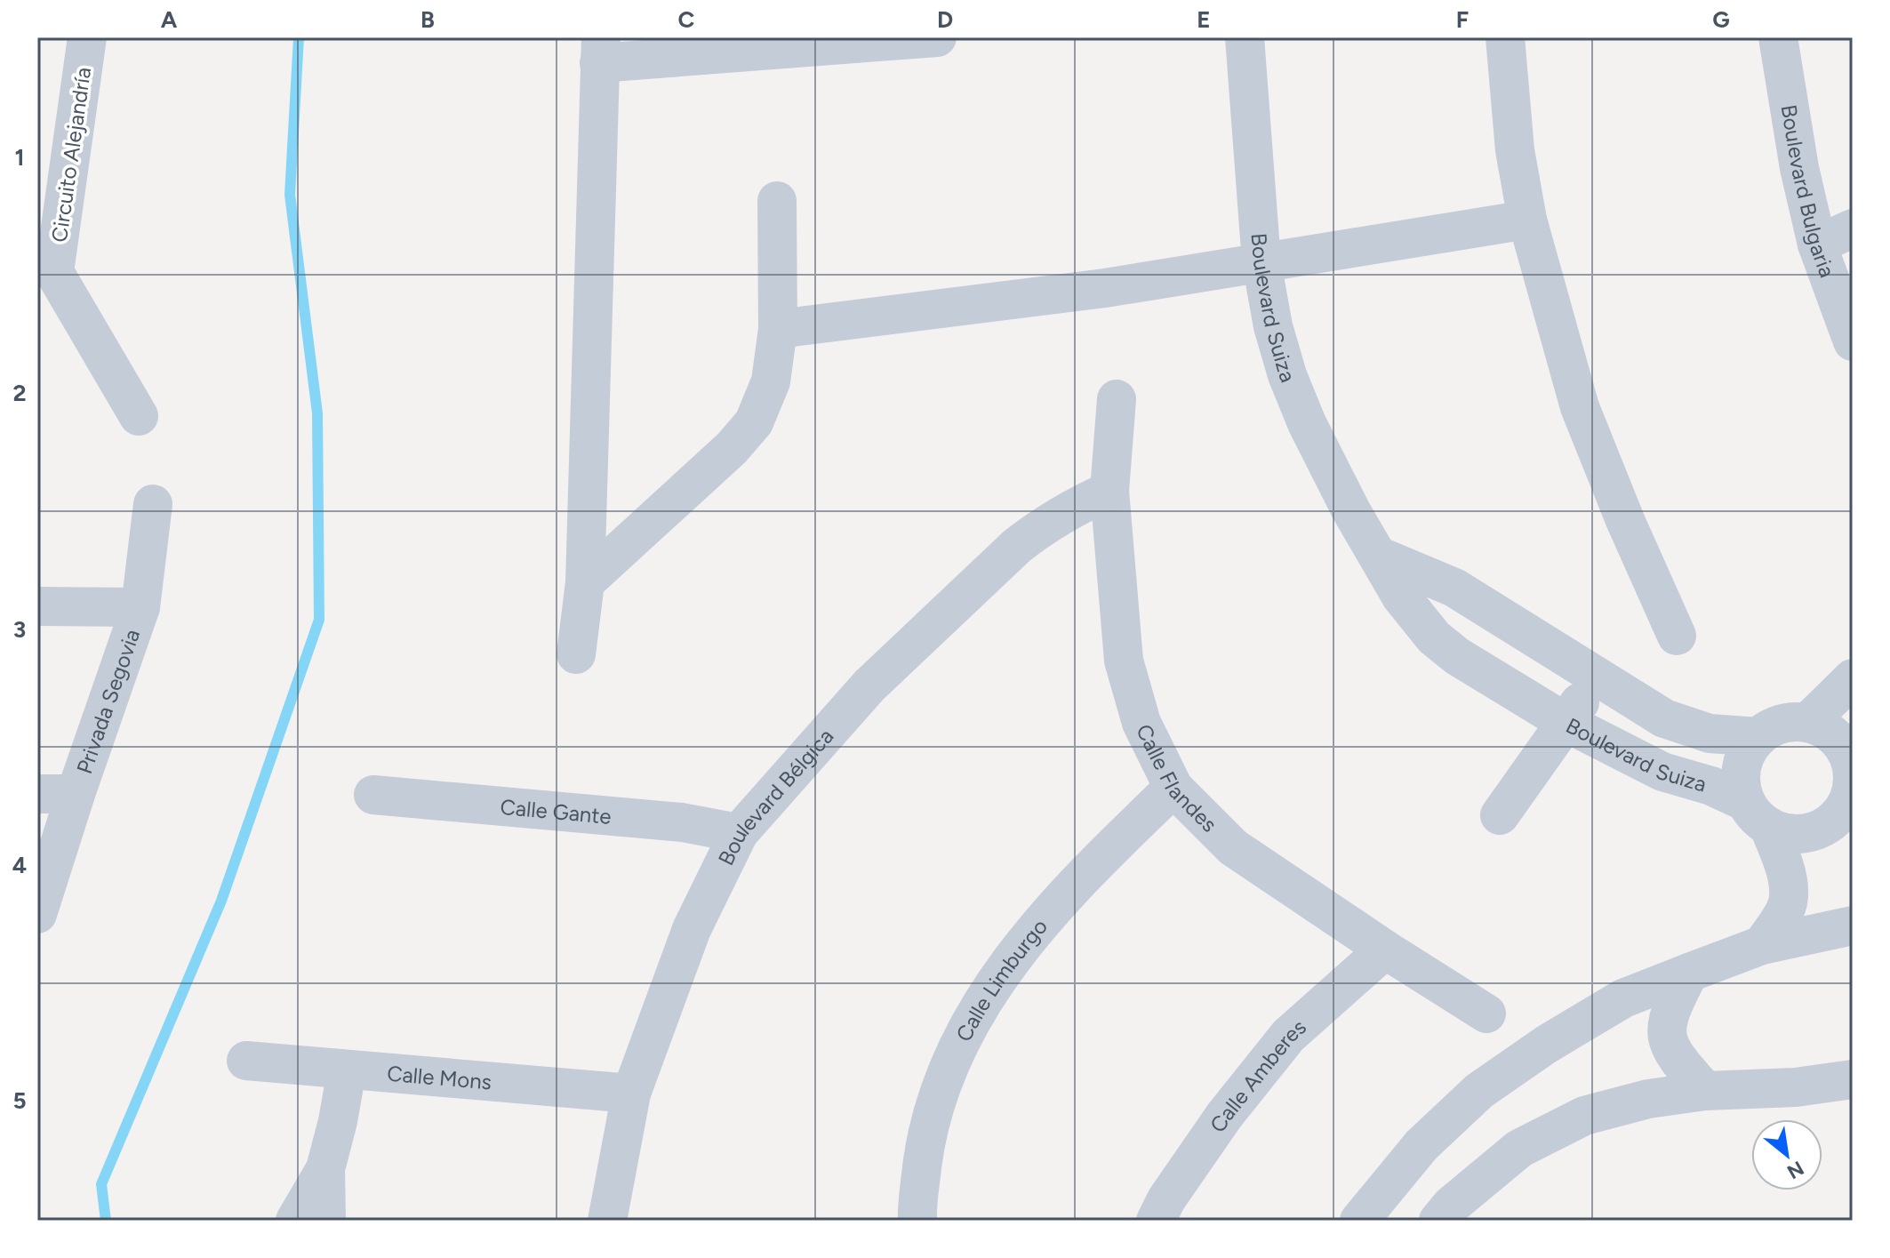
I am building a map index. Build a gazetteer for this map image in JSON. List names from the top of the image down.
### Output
{
  "streets": {
    "street": [
      "Circuito Alejandría",
      "Boulevard Bulgaria",
      "Boulevard Suiza",
      "Privada Segovia",
      "Calle Flandes",
      "Boulevard Bélgica",
      "Calle Gante",
      "Calle Limburgo",
      "Calle Amberes",
      "Calle Mons"
    ]
  },
  "crossings": [
    ["Calle Flandes", "Boulevard Bélgica"],
    ["Calle Flandes", "Calle Limburgo"],
    ["Calle Flandes", "Calle Amberes"],
    ["Boulevard Bélgica", "Calle Gante"],
    ["Boulevard Bélgica", "Calle Mons"]
  ],
  "north": "bottom right",
  "grid": {
    "columns": [
      "A",
      "B",
      "C",
      "D",
      "E",
      "F",
      "G"
    ],
    "rows": [
      "1",
      "2",
      "3",
      "4",
      "5"
    ]
  }
}
